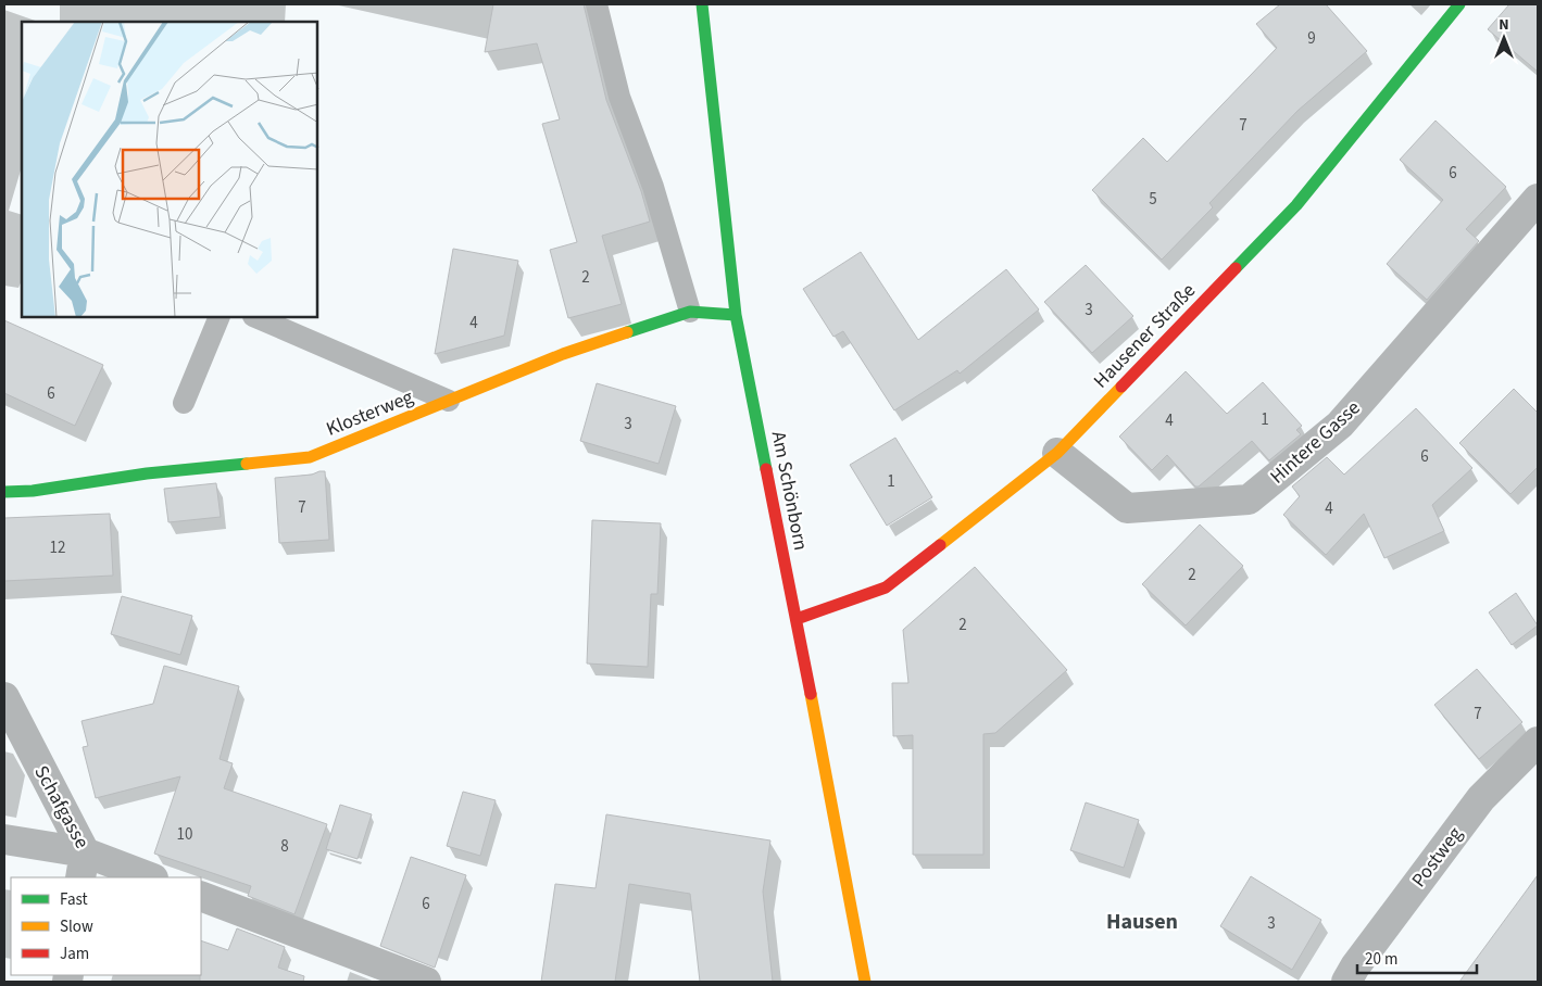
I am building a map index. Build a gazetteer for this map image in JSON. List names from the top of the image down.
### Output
{
  "streets": {
    "street": [
      "Hausener Straße",
      "Klosterweg",
      "Hintere Gasse",
      "Am Schönborn",
      "Schafgasse",
      "Postweg"
    ]
  },
  "crossings": [
    ["Hausener Straße", "Hintere Gasse"],
    ["Hausener Straße", "Am Schönborn"],
    ["Klosterweg", "Am Schönborn"]
  ],
  "districts": ["Hausen"],
  "house_numbers": [
    "9",
    "7",
    "6",
    "5",
    "2",
    "3",
    "4",
    "6",
    "1",
    "4",
    "3",
    "6",
    "1",
    "7",
    "4",
    "12",
    "2",
    "2",
    "7",
    "10",
    "8",
    "6",
    "3"
  ],
  "legend": ["Fast", "Slow", "Jam"],
  "scale_bar": "20 m",
  "north": "top"
}
